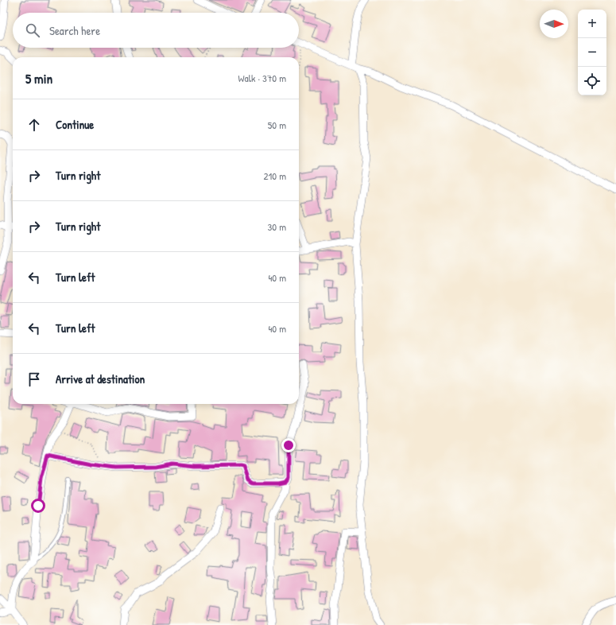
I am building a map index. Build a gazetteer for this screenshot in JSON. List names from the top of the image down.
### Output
{
  "north": "right",
  "page": {
    "map_buttons": ["+", "−"],
    "search": "Search here",
    "heading": ["5 min", "Walk · 370 m"],
    "list": [
      ["Continue", "50 m"],
      ["Turn right", "210 m"],
      ["Turn right", "30 m"],
      ["Turn left", "40 m"],
      ["Turn left", "40 m"],
      "Arrive at destination"
    ]
  }
}
